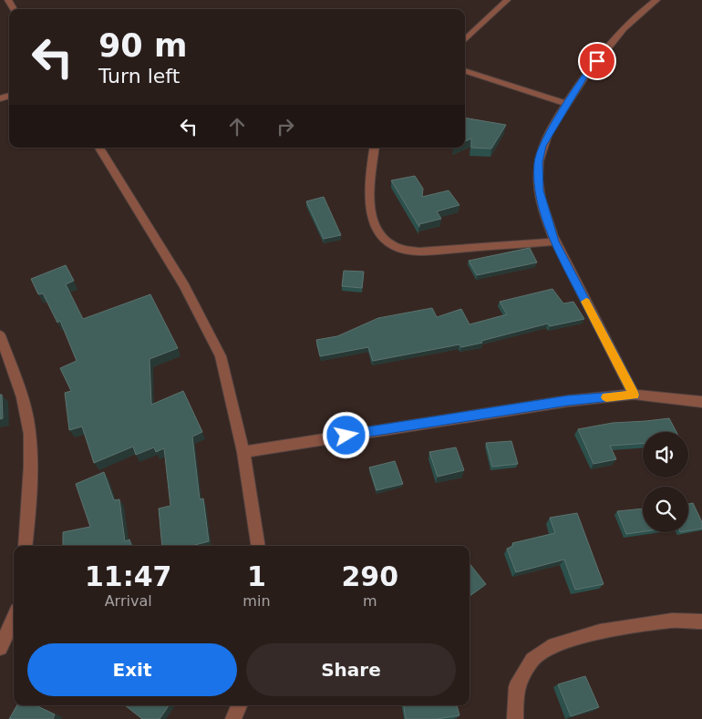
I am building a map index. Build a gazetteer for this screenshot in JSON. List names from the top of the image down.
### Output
{
  "page": {
    "turn": ["90 m", "Turn left"],
    "eta": [
      "11:47",
      "Arrival",
      "1",
      "min",
      "290",
      "m"
    ],
    "buttons": ["Exit", "Share"]
  }
}
